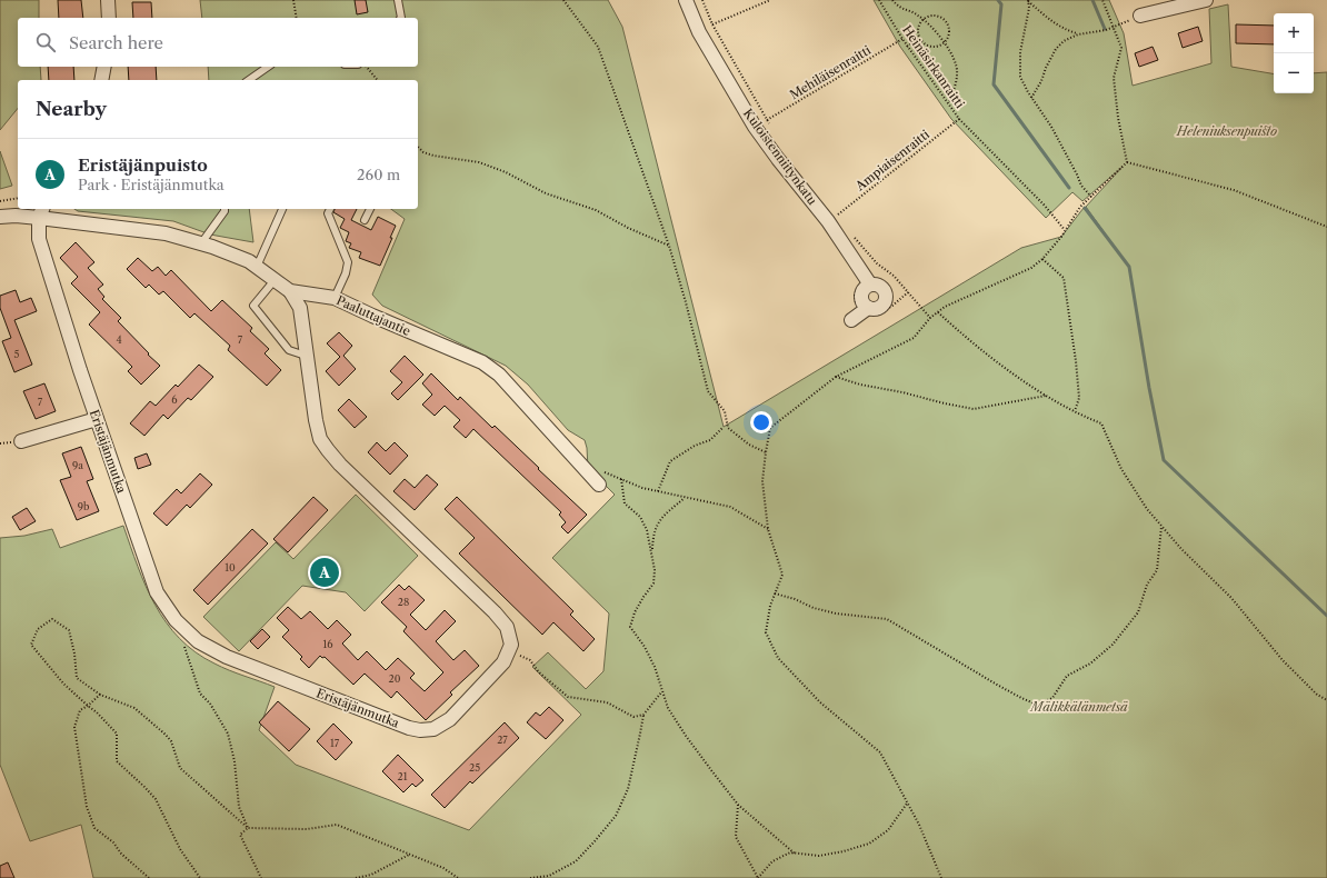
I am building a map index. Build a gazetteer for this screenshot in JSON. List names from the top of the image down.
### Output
{
  "streets": {
    "street": ["Kuloistenniitynkatu", "Paaluttajantie", "Eristäjänmutka"],
    "path": ["Heinäsirkanraitti", "Mehiläisenraitti", "Ampiaisenraitti"]
  },
  "crossings": [
    ["Heinäsirkanraitti", "Mehiläisenraitti"],
    ["Heinäsirkanraitti", "Ampiaisenraitti"],
    ["Paaluttajantie", "Eristäjänmutka"]
  ],
  "parks": ["Heleniuksenpuisto", "Mälikkälänmetsä"],
  "house_numbers": [
    "4",
    "7",
    "5",
    "6",
    "7",
    "9a",
    "9b",
    "10",
    "28",
    "16",
    "20",
    "27",
    "17",
    "25",
    "21"
  ],
  "page": {
    "map_buttons": ["+", "−"],
    "search": "Search here",
    "heading": "Nearby",
    "list": [
      {
        "mark": "A",
        "name": "Eristäjänpuisto",
        "note": "Park · Eristäjänmutka",
        "value": "260 m"
      }
    ],
    "pins": "A"
  }
}
